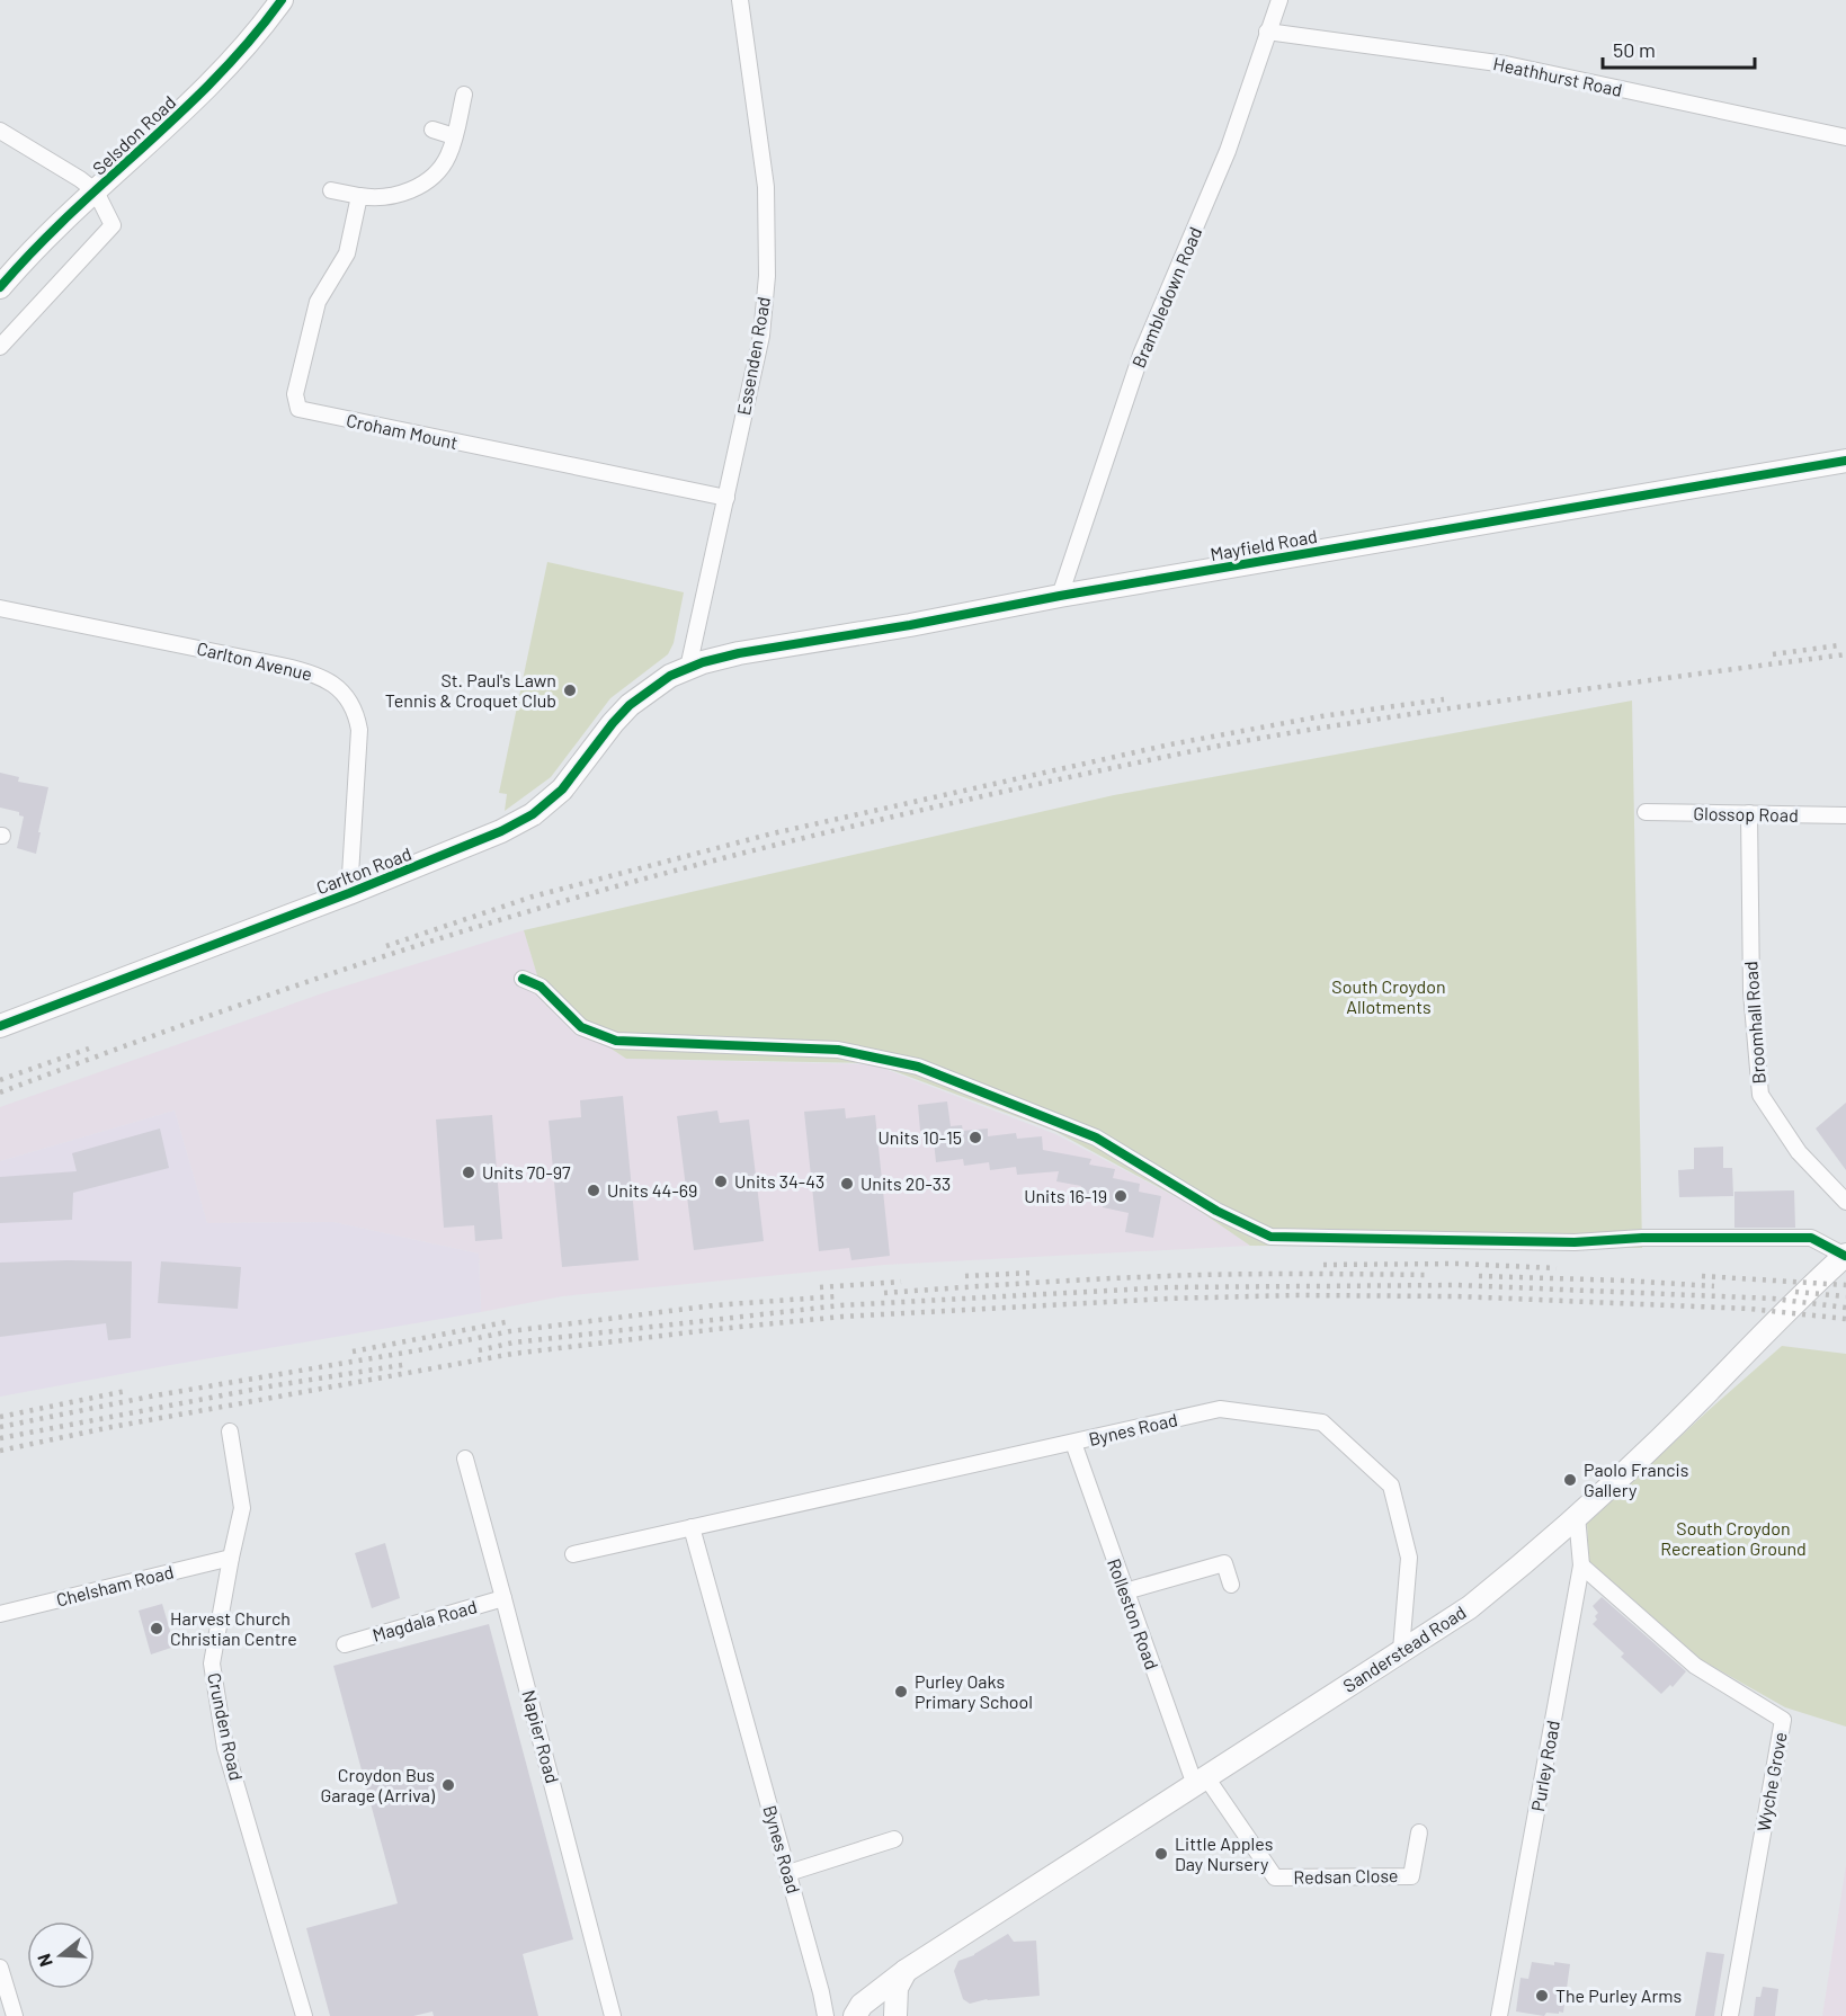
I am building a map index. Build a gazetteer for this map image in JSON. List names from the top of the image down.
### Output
{
  "streets": {
    "street": [
      "Heathhurst Road",
      "Selsdon Road",
      "Brambledown Road",
      "Essenden Road",
      "Croham Mount",
      "Mayfield Road",
      "Carlton Avenue",
      "Glossop Road",
      "Carlton Road",
      "Broomhall Road",
      "Bynes Road",
      "Chelsham Road",
      "Rolleston Road",
      "Magdala Road",
      "Sanderstead Road",
      "Crunden Road",
      "Napier Road",
      "Purley Road",
      "Wyche Grove",
      "Redsan Close"
    ]
  },
  "crossings": [
    ["Heathhurst Road", "Brambledown Road"],
    ["Brambledown Road", "Mayfield Road"],
    ["Essenden Road", "Croham Mount"],
    ["Essenden Road", "Mayfield Road"],
    ["Essenden Road", "Carlton Road"],
    ["Mayfield Road", "Carlton Road"],
    ["Carlton Avenue", "Carlton Road"],
    ["Glossop Road", "Broomhall Road"],
    ["Bynes Road", "Rolleston Road"],
    ["Bynes Road", "Sanderstead Road"],
    ["Chelsham Road", "Crunden Road"],
    ["Rolleston Road", "Sanderstead Road"],
    ["Rolleston Road", "Redsan Close"],
    ["Magdala Road", "Napier Road"],
    ["Sanderstead Road", "Purley Road"],
    ["Sanderstead Road", "Redsan Close"],
    ["Purley Road", "Wyche Grove"]
  ],
  "parks": ["South Croydon Allotments", "South Croydon Recreation Ground"],
  "places": [
    "St. Paul's Lawn Tennis & Croquet Club",
    "Units 10-15",
    "Units 70-97",
    "Units 34-43",
    "Units 20-33",
    "Units 44-69",
    "Units 16-19",
    "Paolo Francis Gallery",
    "Harvest Church Christian Centre",
    "Purley Oaks Primary School",
    "Croydon Bus Garage (Arriva)",
    "Little Apples Day Nursery",
    "The Purley Arms"
  ],
  "scale_bar": "50 m",
  "north": "left"
}
